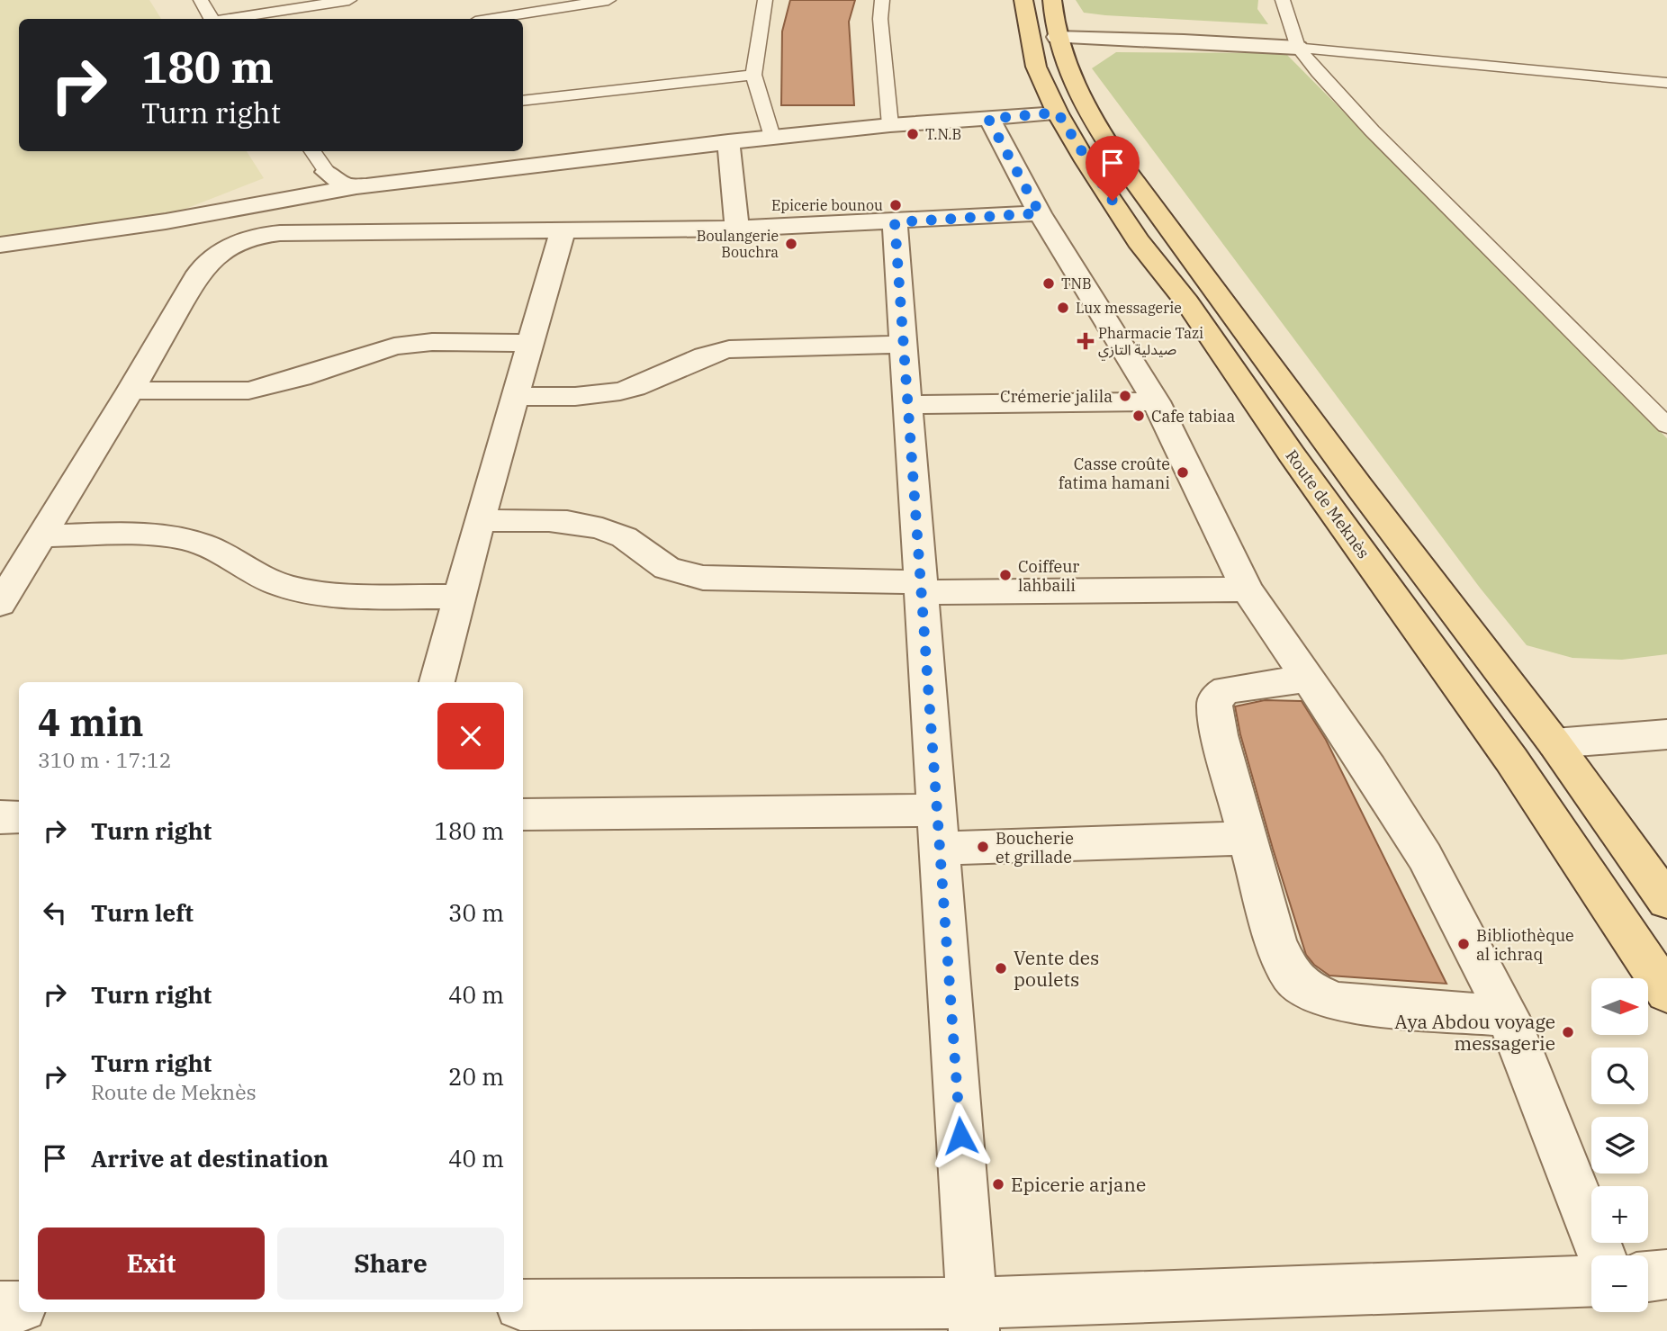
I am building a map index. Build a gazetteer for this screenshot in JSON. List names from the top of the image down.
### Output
{
  "streets": {
    "main road": ["Route de Meknès"]
  },
  "places": {
    "other": [
      "T.N.B",
      "Epicerie bounou",
      "Boulangerie Bouchra",
      "TNB",
      "Lux messagerie",
      "Crémerie jalila",
      "Cafe tabiaa",
      "Casse croûte fatima hamani",
      "Coiffeur lahbaili",
      "Boucherie et grillade",
      "Bibliothèque al ichraq",
      "Vente des poulets",
      "Aya Abdou voyage messagerie",
      "Epicerie arjane"
    ],
    "health": ["Pharmacie Tazi صيدلية التازي"]
  },
  "north": "right",
  "page": {
    "turn": ["180 m", "Turn right"],
    "heading": ["4 min", "310 m · 17:12"],
    "list": [
      {
        "name": "Turn right",
        "value": "180 m"
      },
      {
        "name": "Turn left",
        "value": "30 m"
      },
      {
        "name": "Turn right",
        "value": "40 m"
      },
      {
        "name": "Turn right",
        "note": "Route de Meknès",
        "value": "20 m"
      },
      {
        "name": "Arrive at destination",
        "value": "40 m"
      }
    ],
    "map_buttons": ["+", "−"],
    "buttons": ["Exit", "Share"]
  }
}
